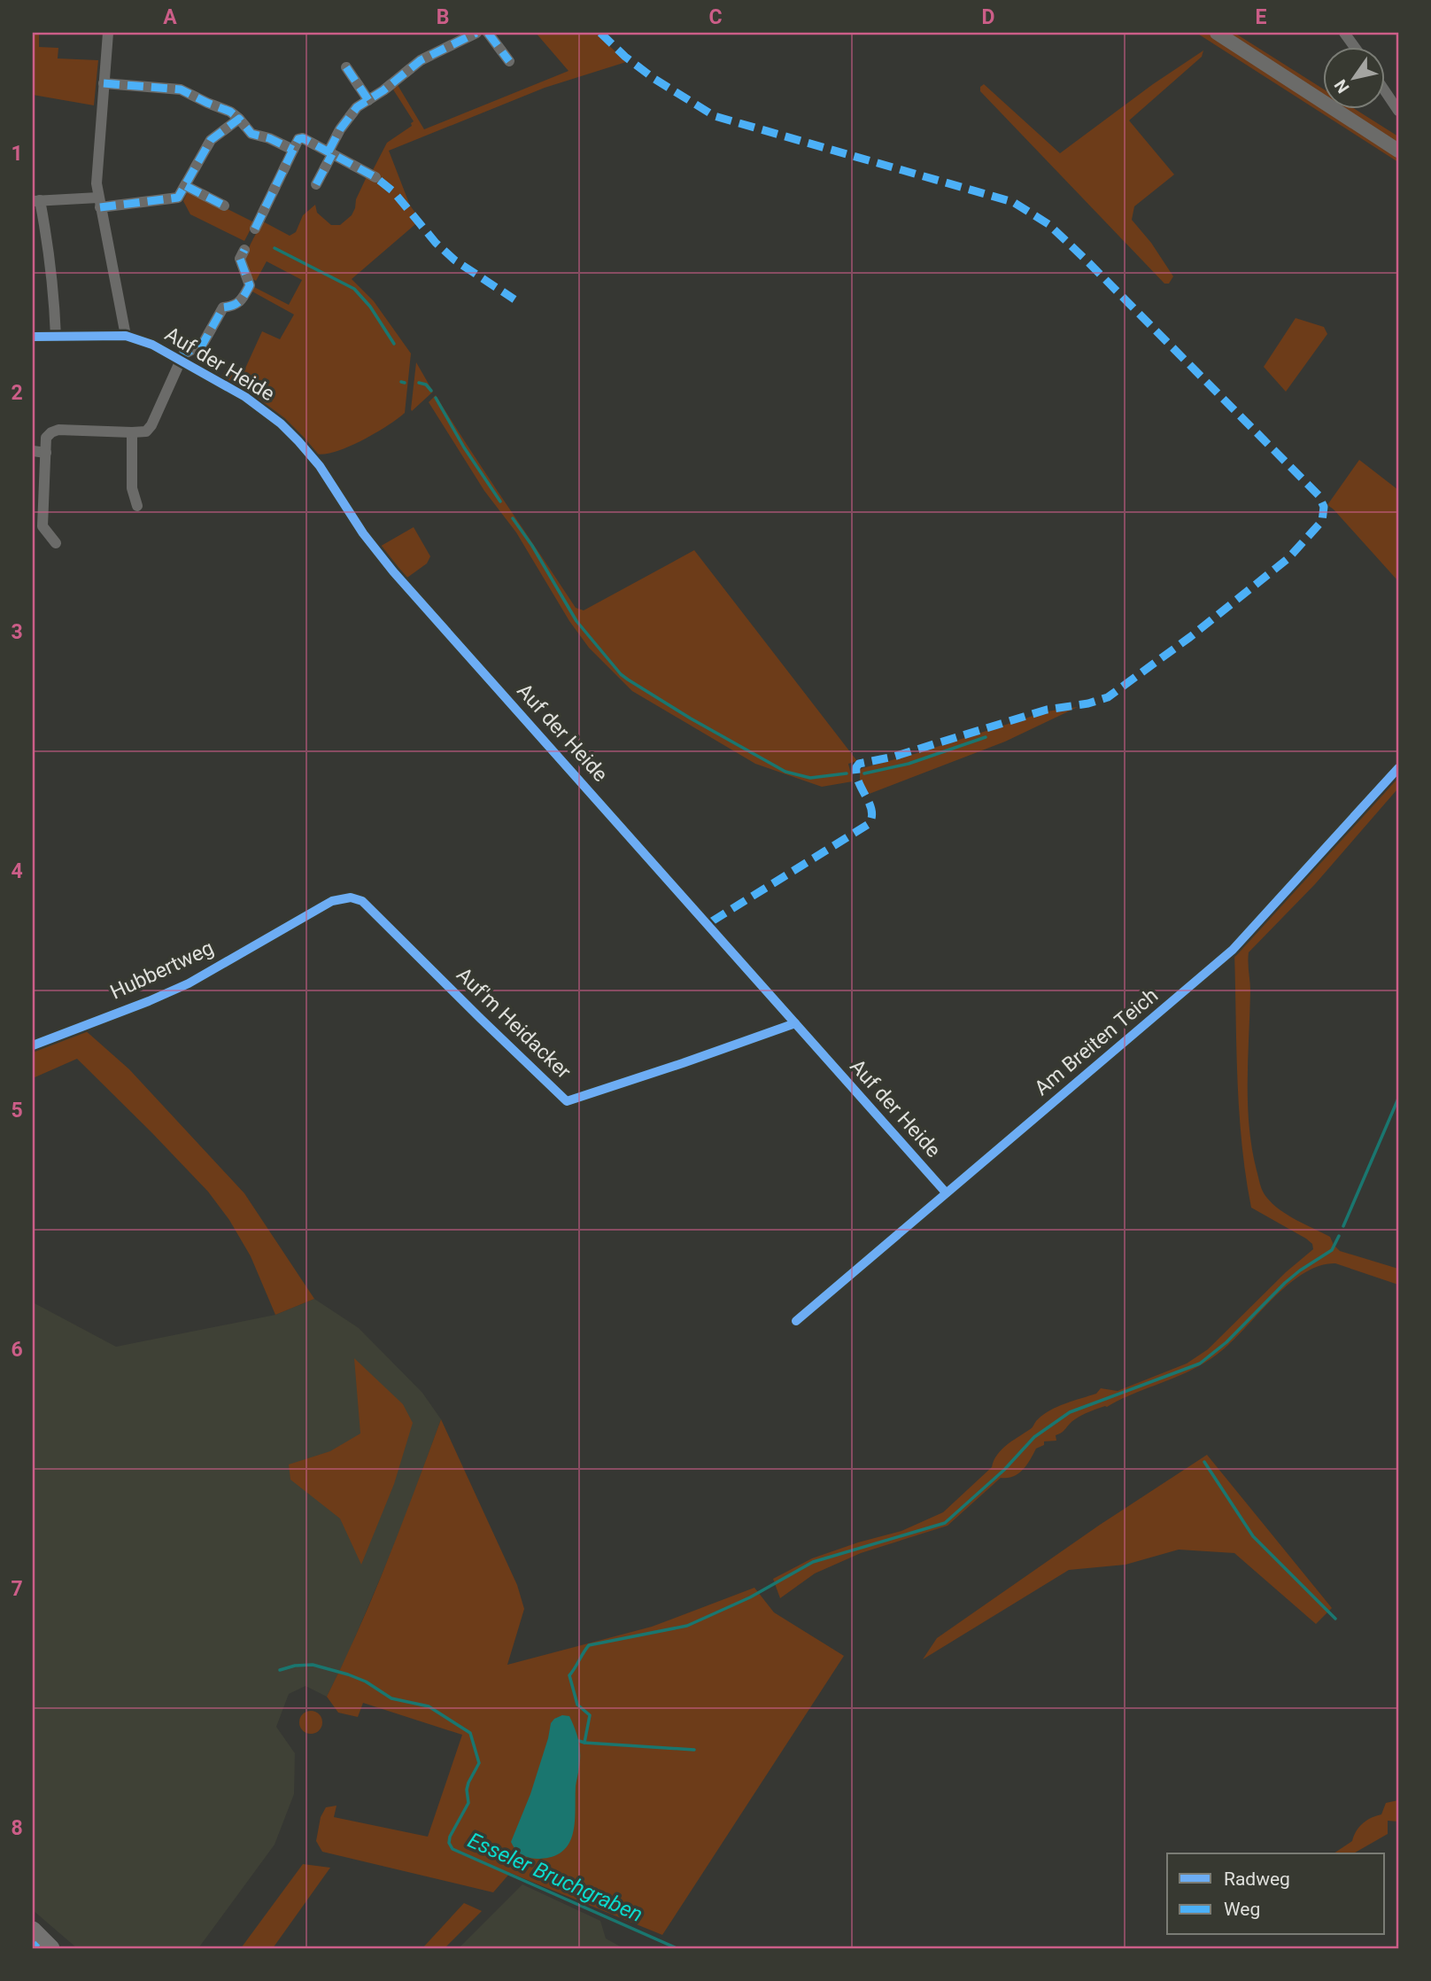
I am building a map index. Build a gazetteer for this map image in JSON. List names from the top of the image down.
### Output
{
  "streets": {
    "street": [
      "Auf der Heide",
      "Hubbertweg",
      "Auf'm Heidacker",
      "Am Breiten Teich"
    ]
  },
  "crossings": [
    ["Auf der Heide", "Auf'm Heidacker"],
    ["Auf der Heide", "Am Breiten Teich"],
    ["Hubbertweg", "Auf'm Heidacker"]
  ],
  "water": ["Esseler Bruchgraben"],
  "legend": ["Radweg", "Weg"],
  "north": "bottom left",
  "grid": {
    "columns": [
      "A",
      "B",
      "C",
      "D",
      "E"
    ],
    "rows": [
      "1",
      "2",
      "3",
      "4",
      "5",
      "6",
      "7",
      "8"
    ]
  }
}
